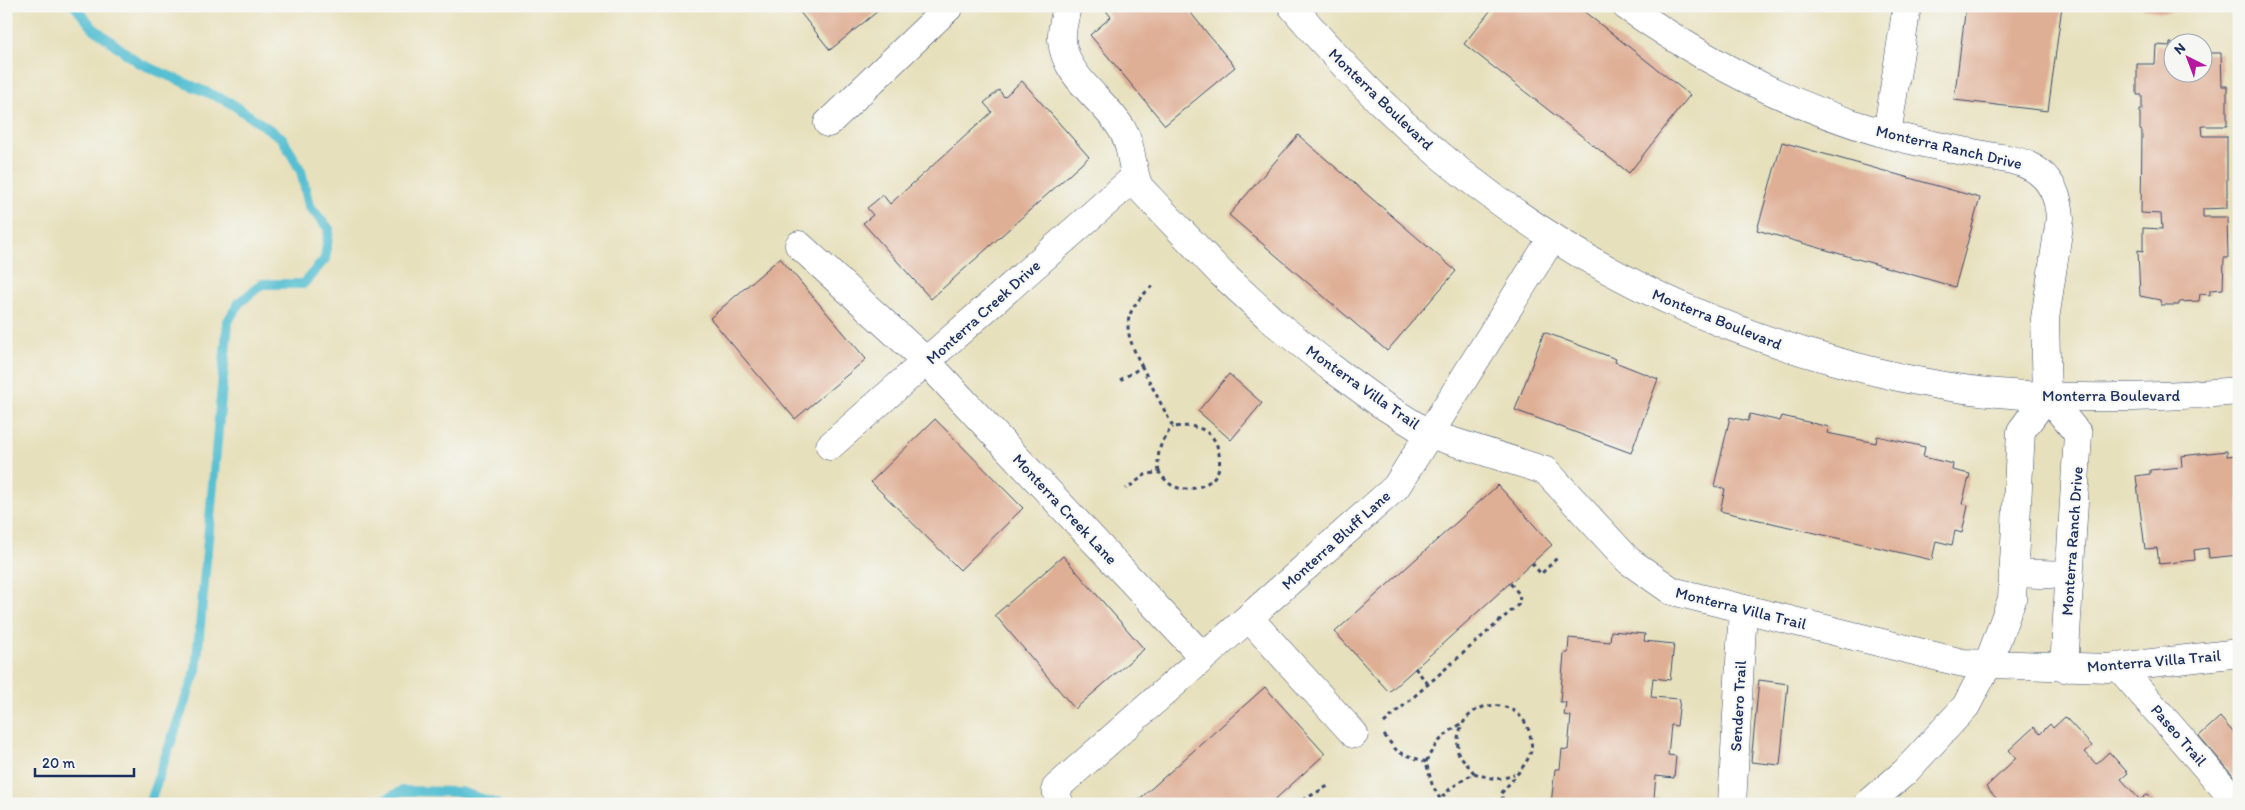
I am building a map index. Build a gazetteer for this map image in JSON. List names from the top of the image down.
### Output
{
  "streets": {
    "street": [
      "Monterra Boulevard",
      "Monterra Ranch Drive",
      "Monterra Creek Drive",
      "Monterra Villa Trail",
      "Monterra Creek Lane",
      "Monterra Bluff Lane",
      "Sendero Trail",
      "Paseo Trail"
    ]
  },
  "crossings": [
    ["Monterra Boulevard", "Monterra Ranch Drive"],
    ["Monterra Boulevard", "Monterra Bluff Lane"],
    ["Monterra Ranch Drive", "Monterra Villa Trail"],
    ["Monterra Creek Drive", "Monterra Villa Trail"],
    ["Monterra Creek Drive", "Monterra Creek Lane"],
    ["Monterra Villa Trail", "Monterra Bluff Lane"],
    ["Monterra Villa Trail", "Sendero Trail"],
    ["Monterra Villa Trail", "Paseo Trail"],
    ["Monterra Creek Lane", "Monterra Bluff Lane"]
  ],
  "scale_bar": "20 m",
  "north": "top left"
}
